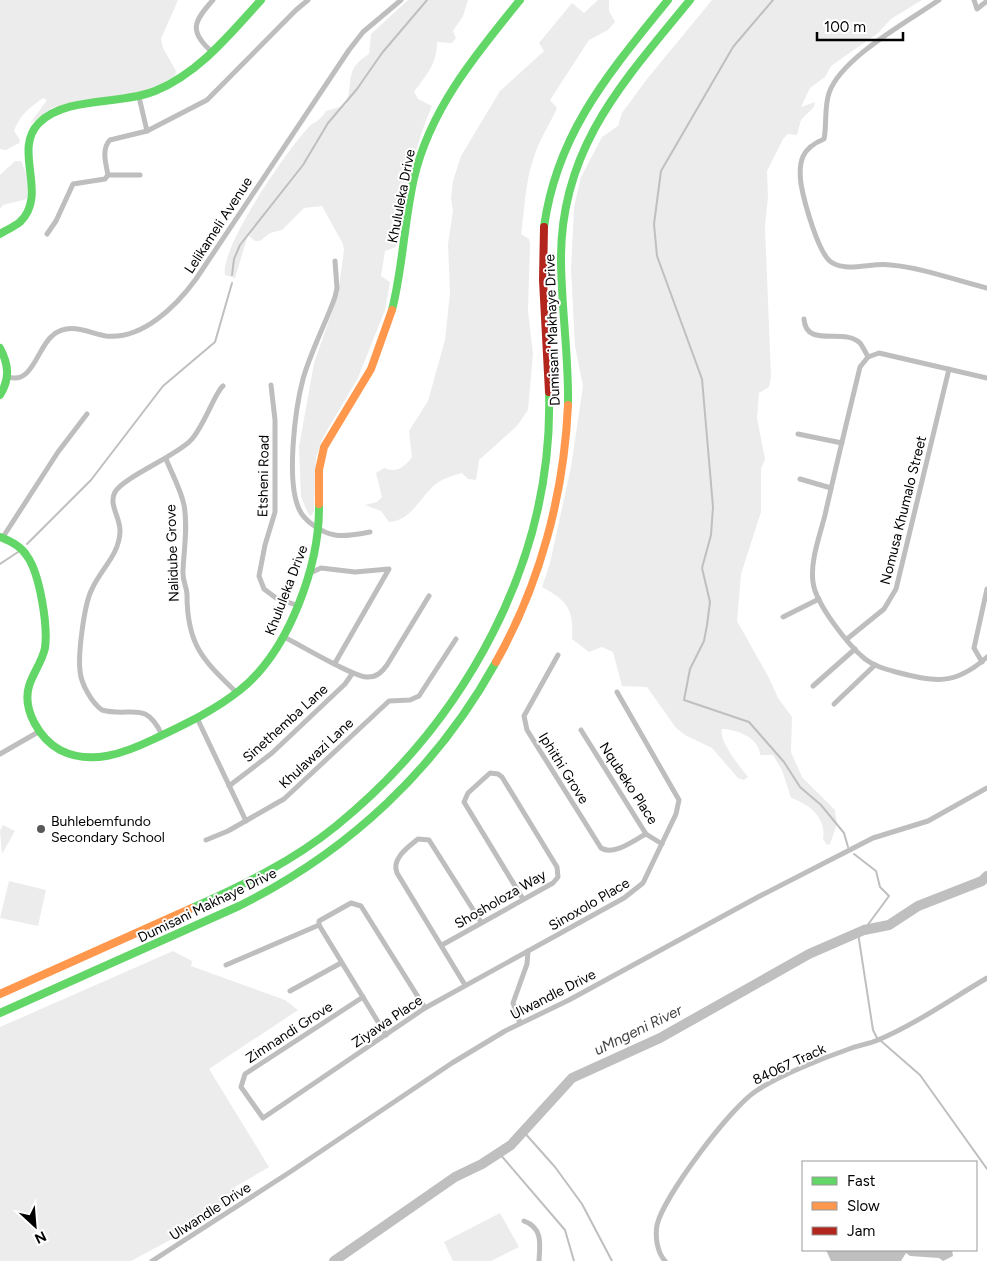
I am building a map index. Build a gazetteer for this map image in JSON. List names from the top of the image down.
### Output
{
  "streets": {
    "main road": ["Khululeka Drive", "Dumisani Makhaye Drive"],
    "street": [
      "Lelikameli Avenue",
      "Etsheni Road",
      "Nomusa Khumalo Street",
      "Nalidube Grove",
      "Sinethemba Lane",
      "Khulawazi Lane",
      "Iphithi Grove",
      "Nqubeko Place",
      "Shosholoza Way",
      "Sinoxolo Place",
      "Ulwandle Drive",
      "Ziyawa Place",
      "Zimnandi Grove",
      "84067 Track"
    ]
  },
  "crossings": [
    ["Khululeka Drive", "Etsheni Road"],
    ["Khululeka Drive", "Nalidube Grove"],
    ["Iphithi Grove", "Nqubeko Place"],
    ["Nqubeko Place", "Sinoxolo Place"],
    ["Sinoxolo Place", "Ziyawa Place"],
    ["Ziyawa Place", "Zimnandi Grove"]
  ],
  "water": ["uMngeni River"],
  "places": ["Buhlebemfundo Secondary School"],
  "legend": ["Fast", "Slow", "Jam"],
  "scale_bar": "100 m",
  "north": "bottom right"
}
